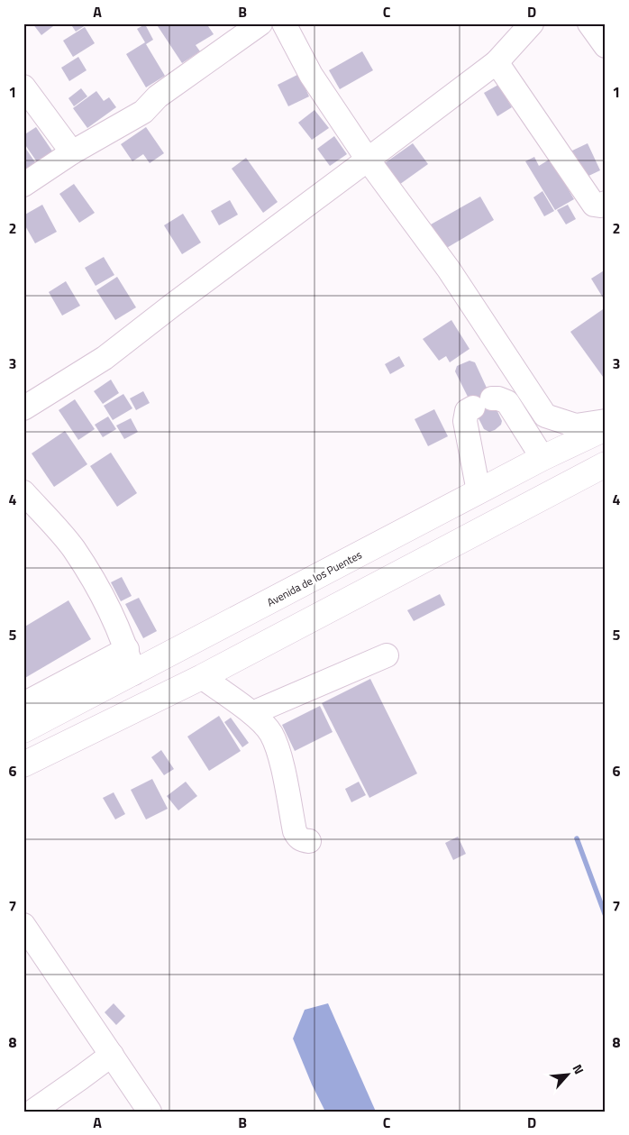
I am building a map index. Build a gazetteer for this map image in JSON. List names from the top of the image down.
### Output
{
  "streets": {
    "main road": ["Avenida de los Puentes"]
  },
  "north": "top right",
  "grid": {
    "columns": [
      "A",
      "B",
      "C",
      "D"
    ],
    "rows": [
      "1",
      "2",
      "3",
      "4",
      "5",
      "6",
      "7",
      "8"
    ]
  }
}
